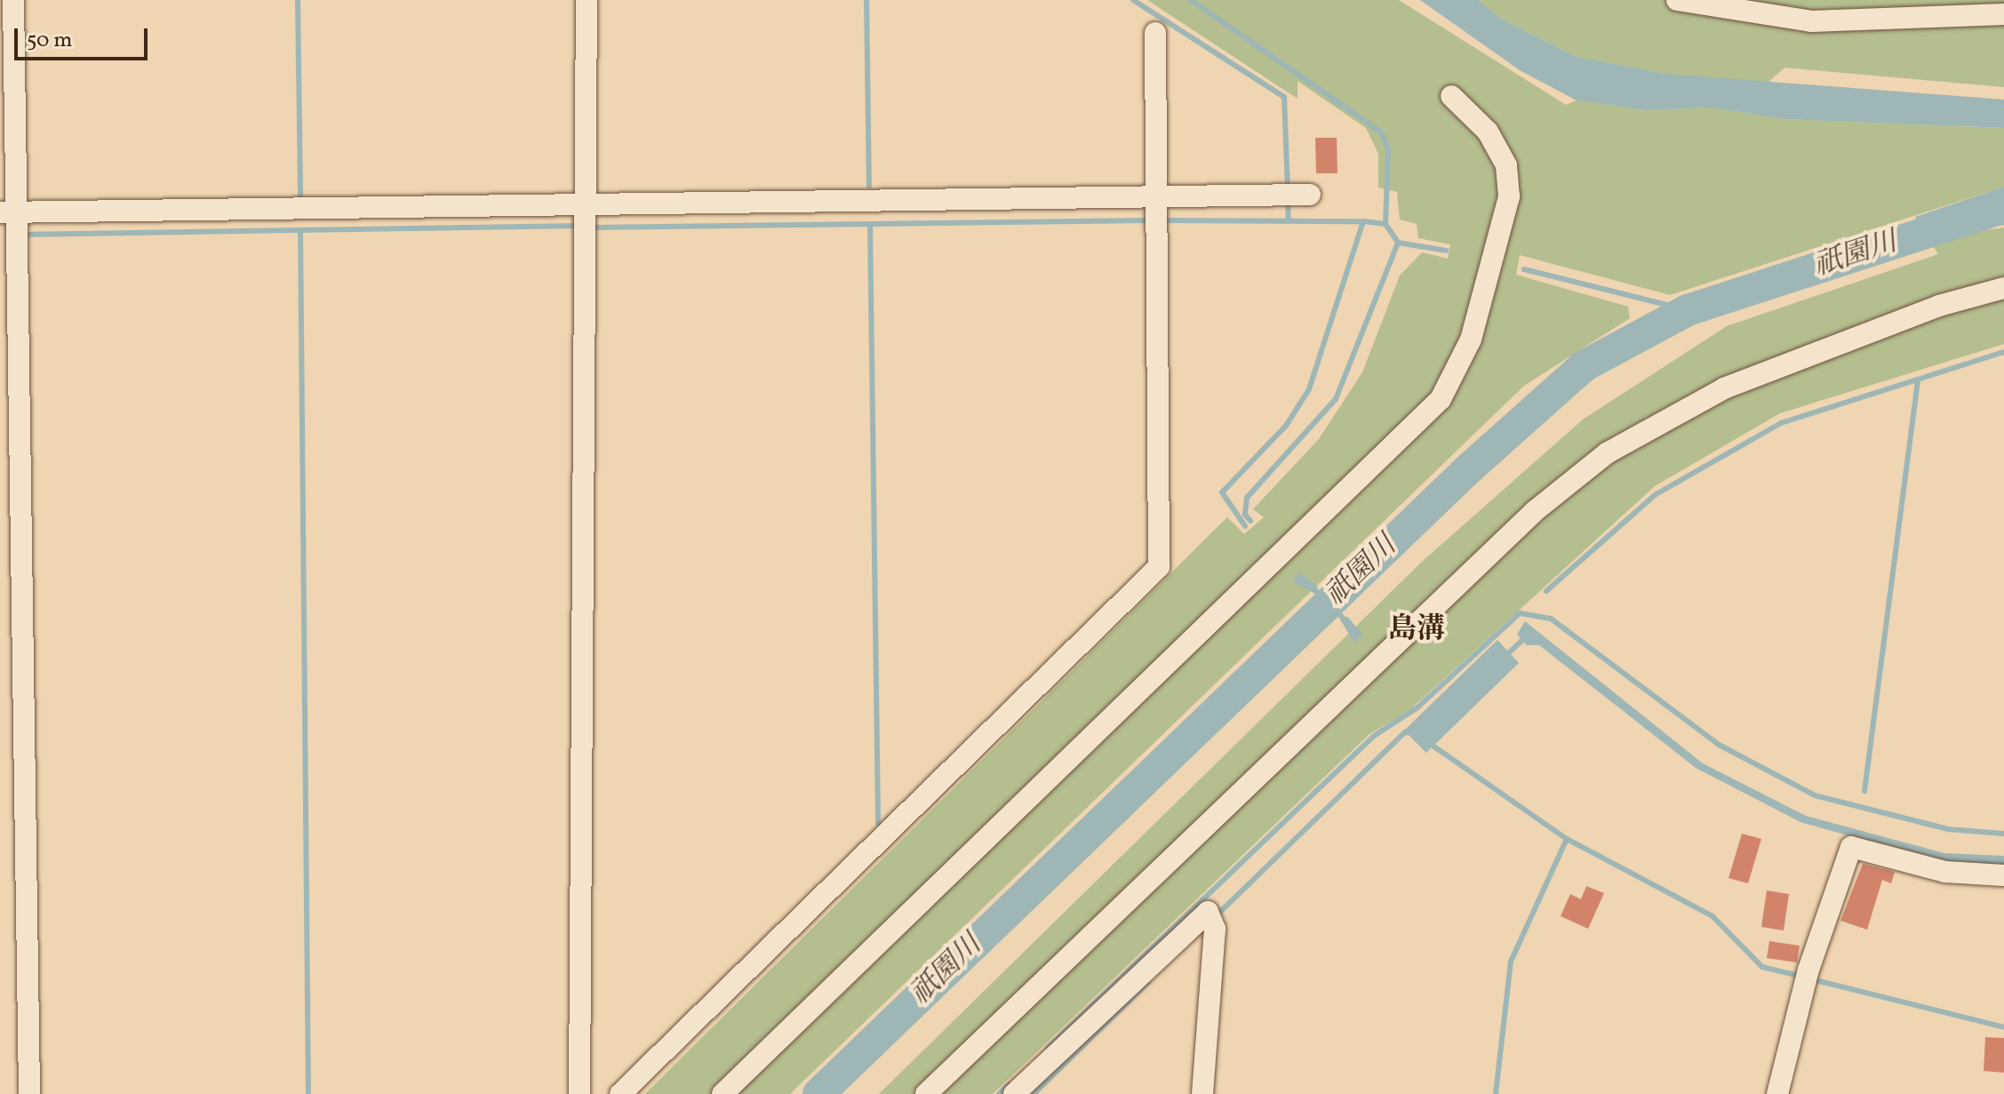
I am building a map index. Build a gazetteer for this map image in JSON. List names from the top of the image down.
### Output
{
  "districts": ["島溝"],
  "water": ["祇園川"],
  "scale_bar": "50 m"
}
